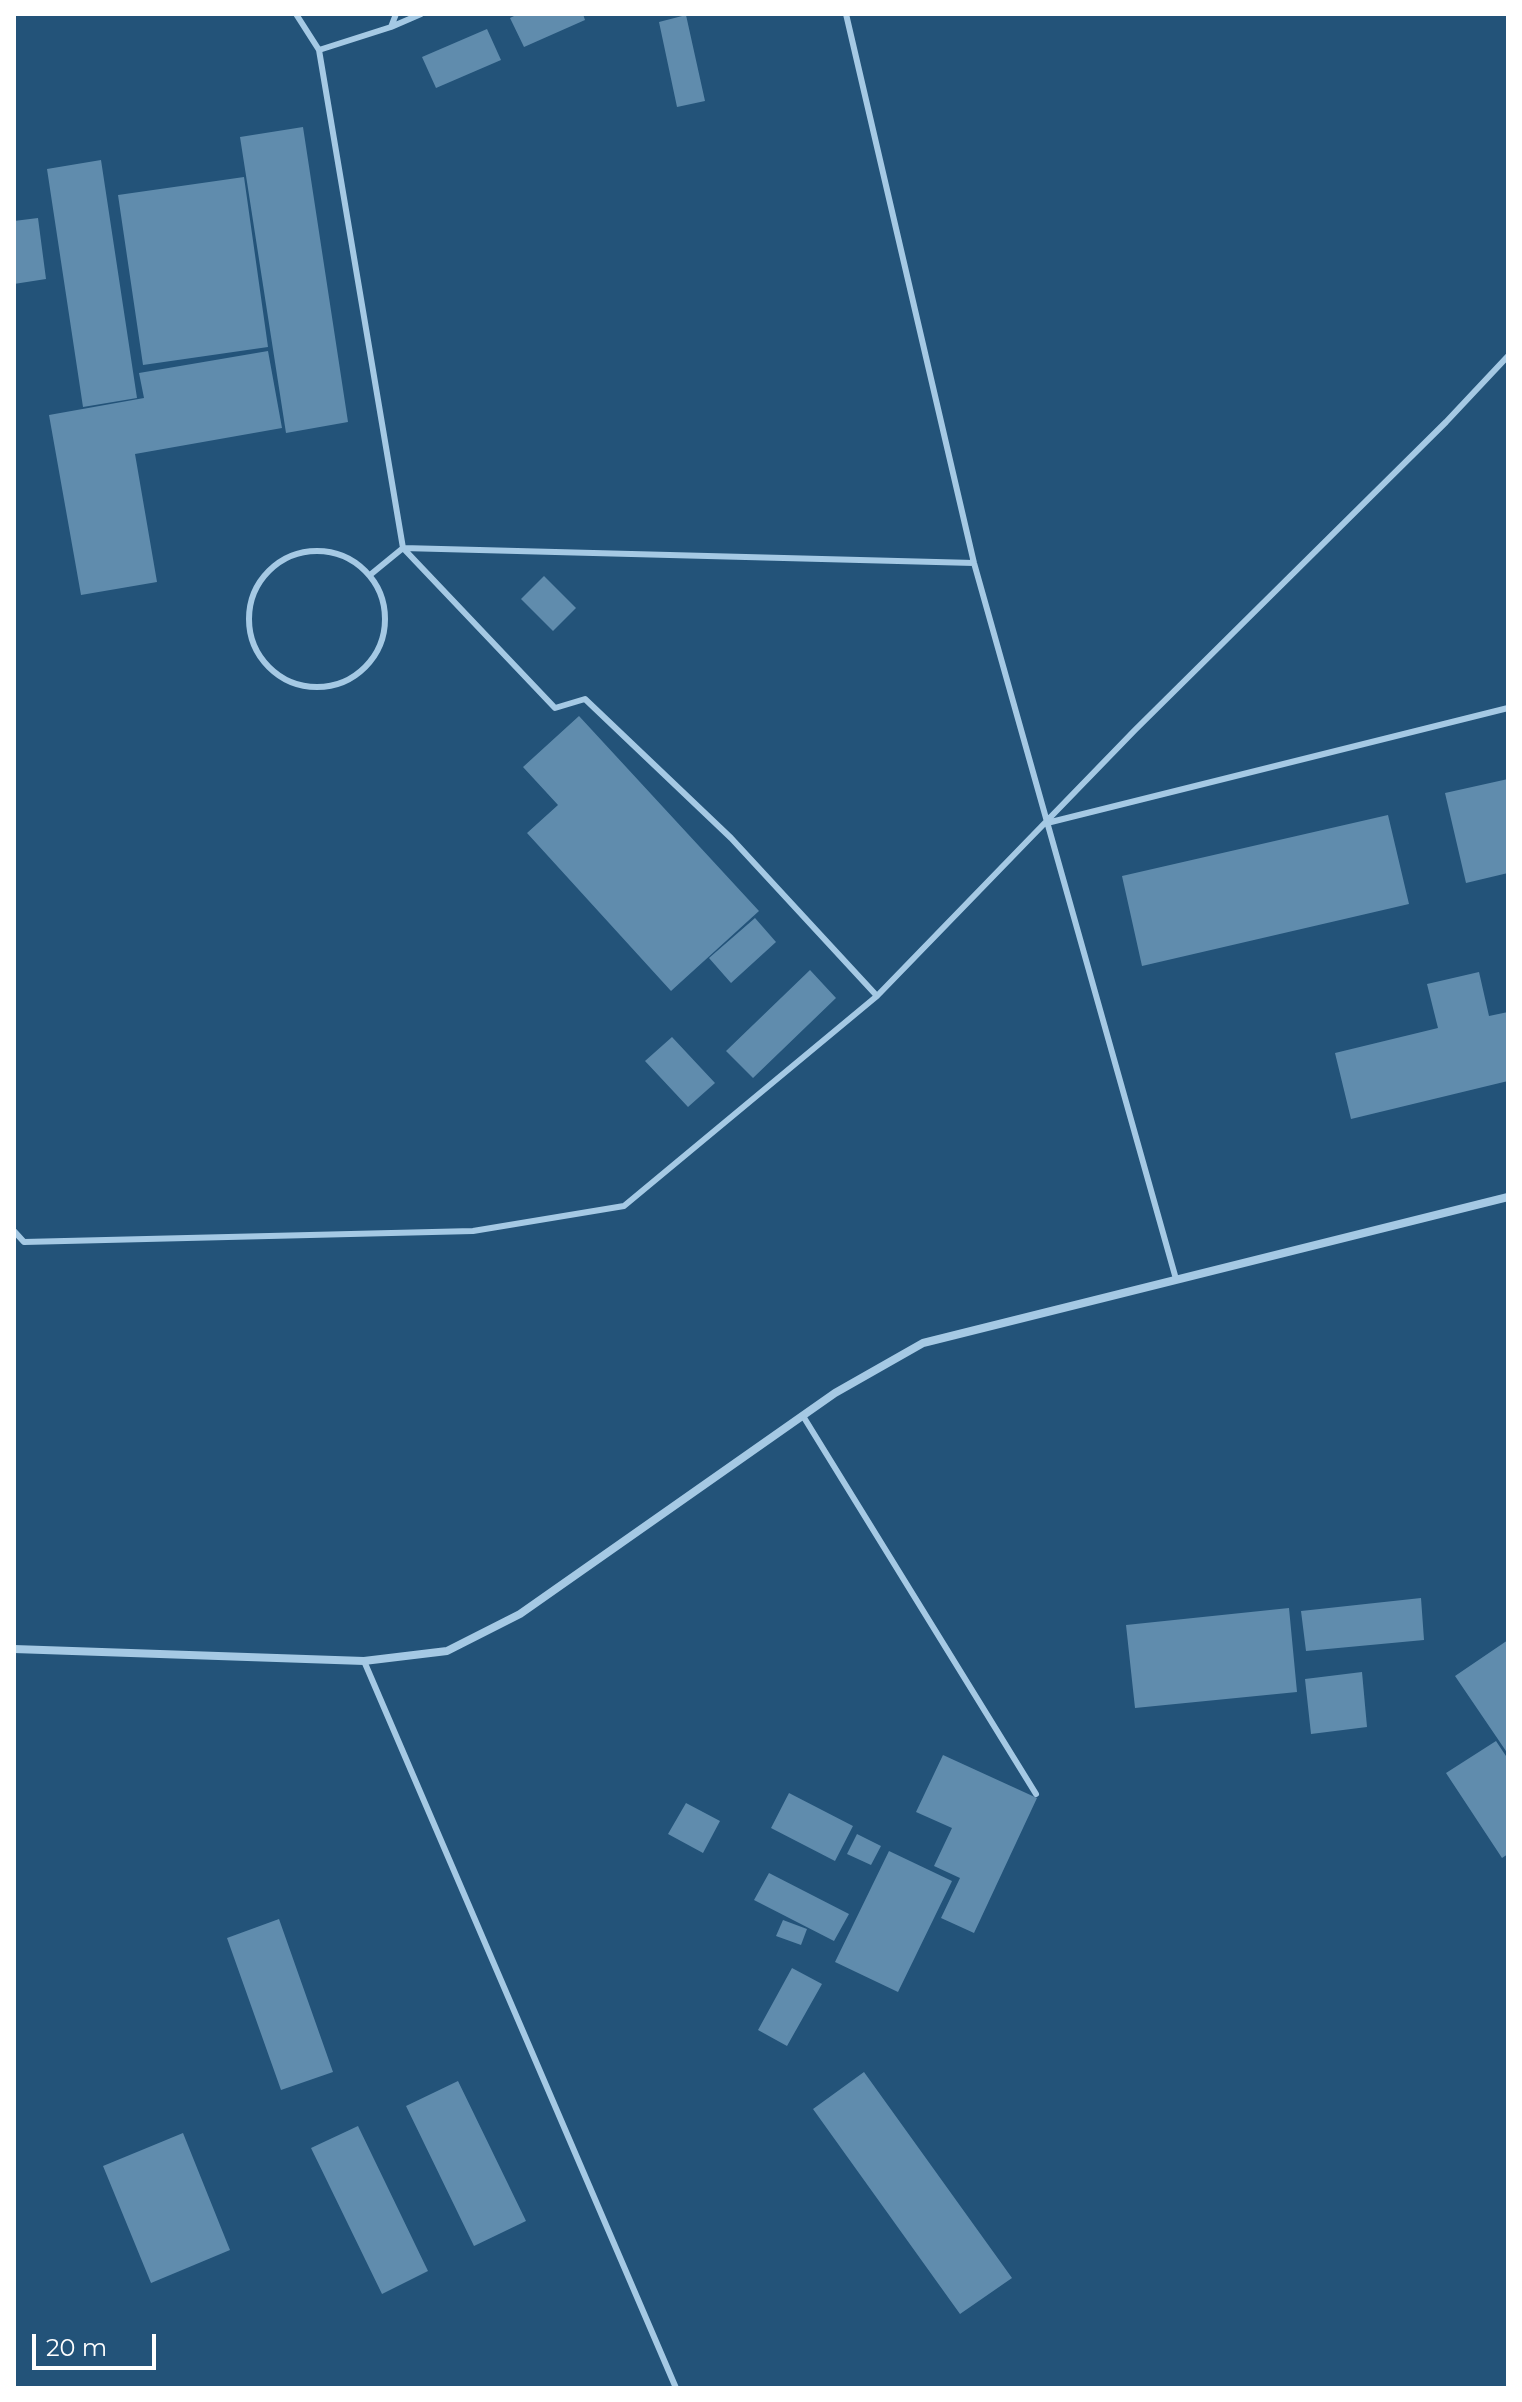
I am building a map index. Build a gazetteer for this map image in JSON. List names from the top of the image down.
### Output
{
  "scale_bar": "20 m"
}
